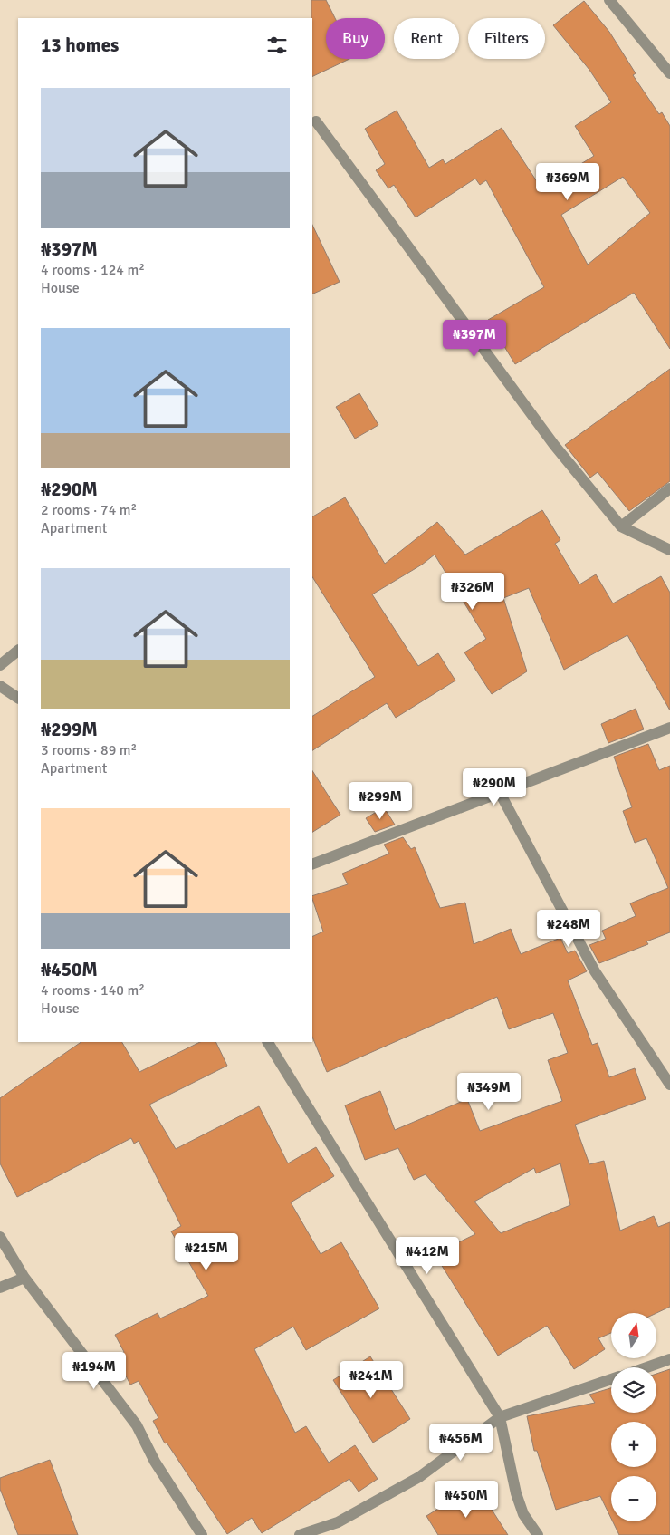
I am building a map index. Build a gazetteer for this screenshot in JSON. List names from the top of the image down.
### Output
{
  "north": "top",
  "page": {
    "chip": ["Buy", "Rent", "Filters"],
    "heading": "13 homes",
    "list": [
      {
        "name": "₦397M",
        "note": "4 rooms · 124 m² · House"
      },
      {
        "name": "₦290M",
        "note": "2 rooms · 74 m² · Apartment"
      },
      {
        "name": "₦299M",
        "note": "3 rooms · 89 m² · Apartment"
      },
      {
        "name": "₦450M",
        "note": "4 rooms · 140 m² · House"
      }
    ],
    "price": [
      "₦369M",
      "₦397M",
      "₦326M",
      "₦290M",
      "₦299M",
      "₦248M",
      "₦349M",
      "₦215M",
      "₦412M",
      "₦194M",
      "₦241M",
      "₦456M",
      "₦450M"
    ],
    "map_buttons": ["+", "−"]
  }
}
